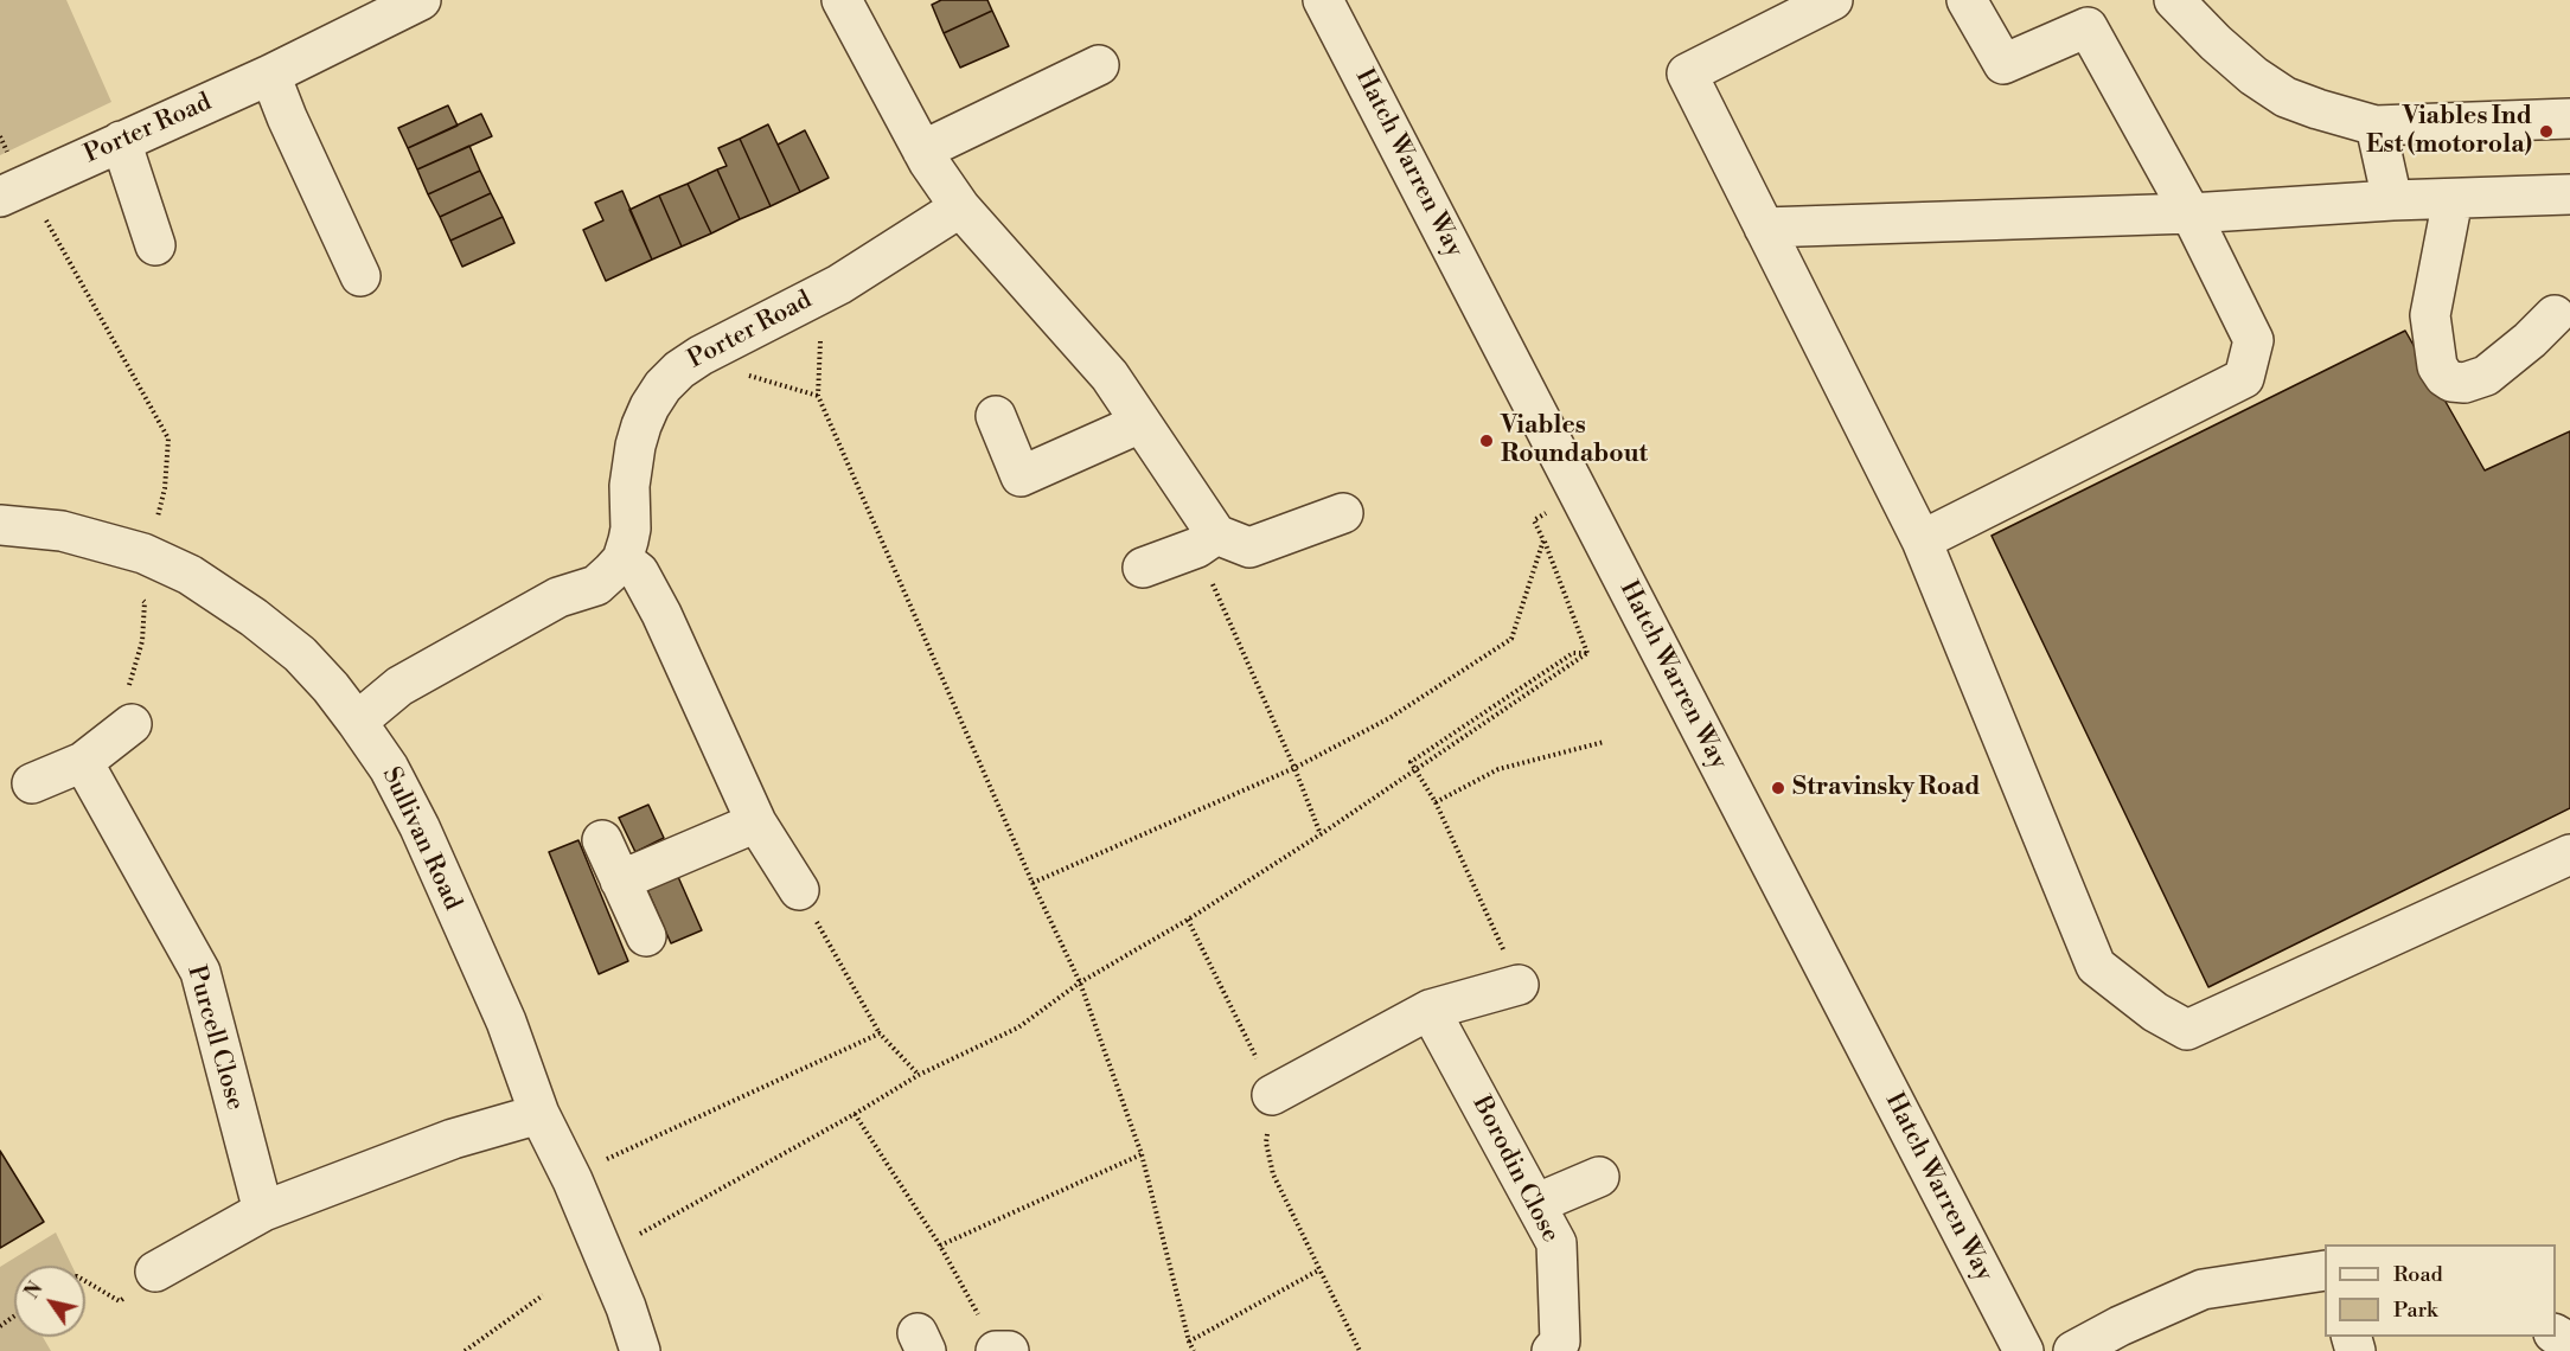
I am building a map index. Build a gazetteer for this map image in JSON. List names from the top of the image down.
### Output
{
  "streets": {
    "street": [
      "Porter Road",
      "Hatch Warren Way",
      "Sullivan Road",
      "Purcell Close",
      "Borodin Close"
    ]
  },
  "places": ["Viables Ind Est (motorola)", "Viables Roundabout", "Stravinsky Road"],
  "legend": ["Road", "Park"],
  "north": "top left"
}
